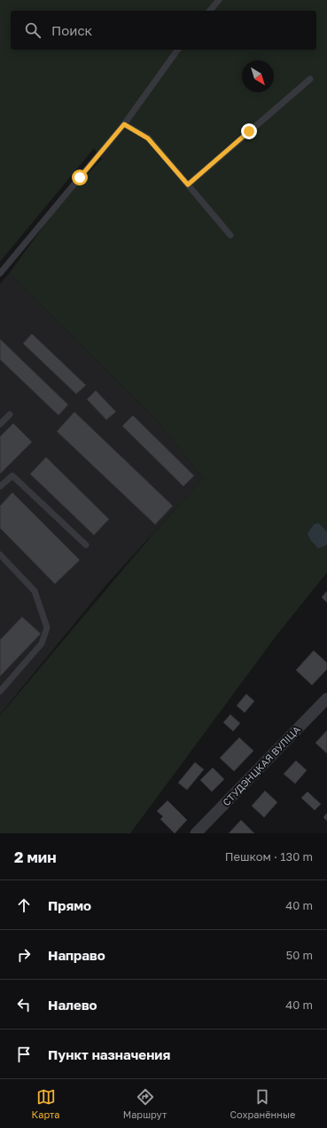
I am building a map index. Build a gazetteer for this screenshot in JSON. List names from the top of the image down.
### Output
{
  "streets": {
    "street": ["СТУДЭНЦКАЯ ВУЛІЦА"]
  },
  "north": "bottom right",
  "page": {
    "search": "Поиск",
    "heading": ["2 мин", "Пешком · 130 m"],
    "list": [
      ["Прямо", "40 m"],
      ["Направо", "50 m"],
      ["Налево", "40 m"],
      "Пункт назначения"
    ],
    "nav": ["Карта", "Маршрут", "Сохранённые"]
  }
}
